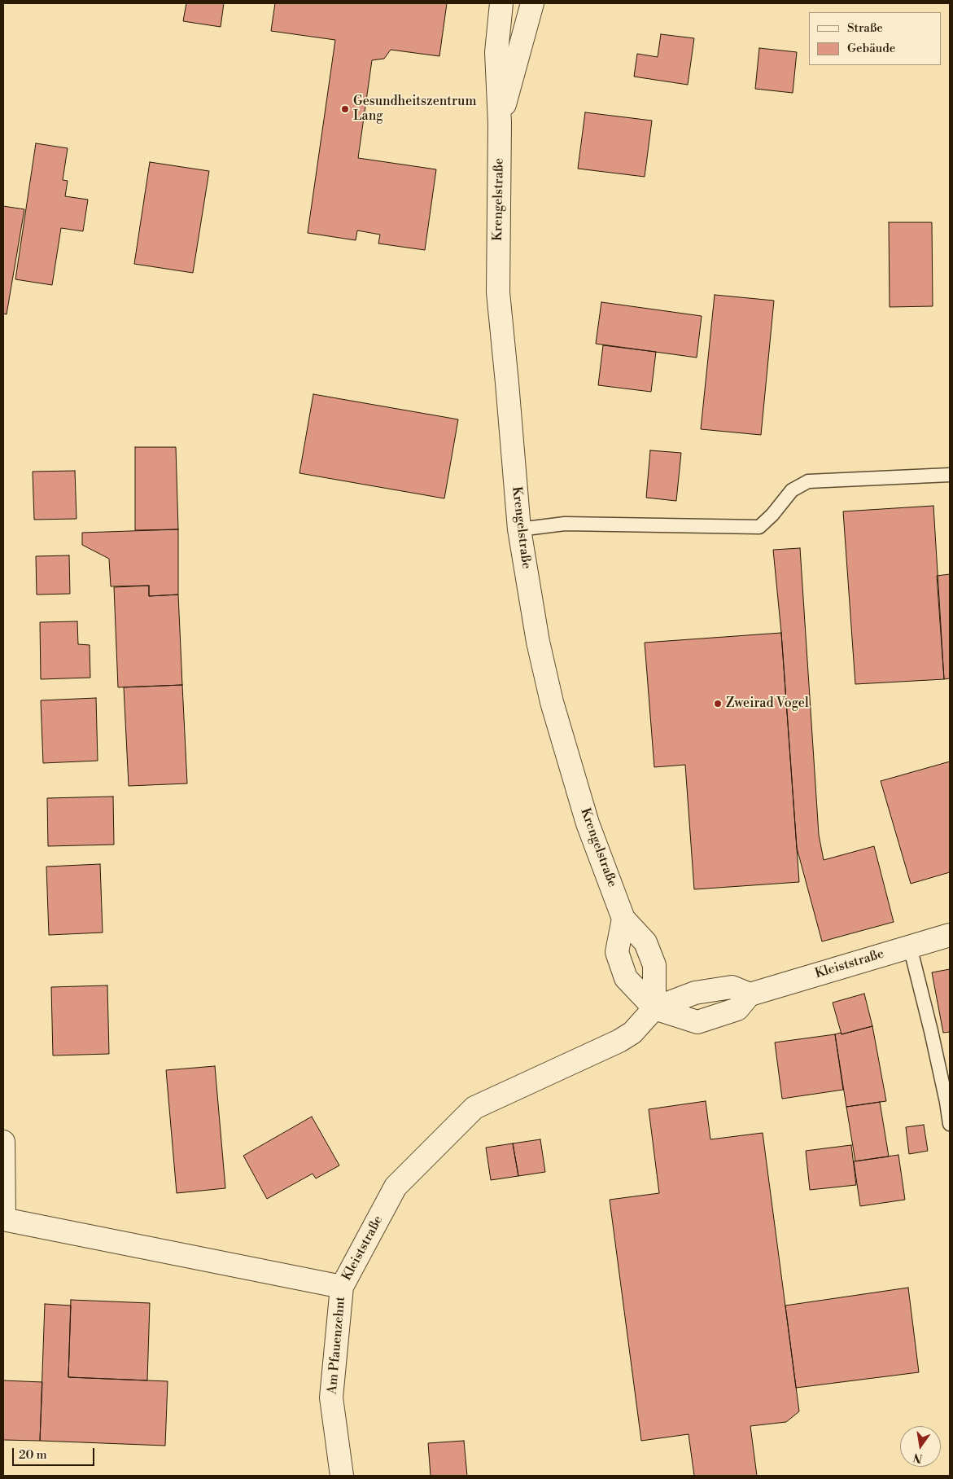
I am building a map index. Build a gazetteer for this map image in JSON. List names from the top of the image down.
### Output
{
  "streets": {
    "street": ["Krengelstraße", "Kleiststraße", "Am Pfauenzehnt"]
  },
  "crossings": [
    ["Krengelstraße", "Kleiststraße"],
    ["Kleiststraße", "Am Pfauenzehnt"]
  ],
  "places": ["Gesundheitszentrum Lang", "Zweirad Vogel"],
  "legend": ["Straße", "Gebäude"],
  "scale_bar": "20 m",
  "north": "bottom"
}
